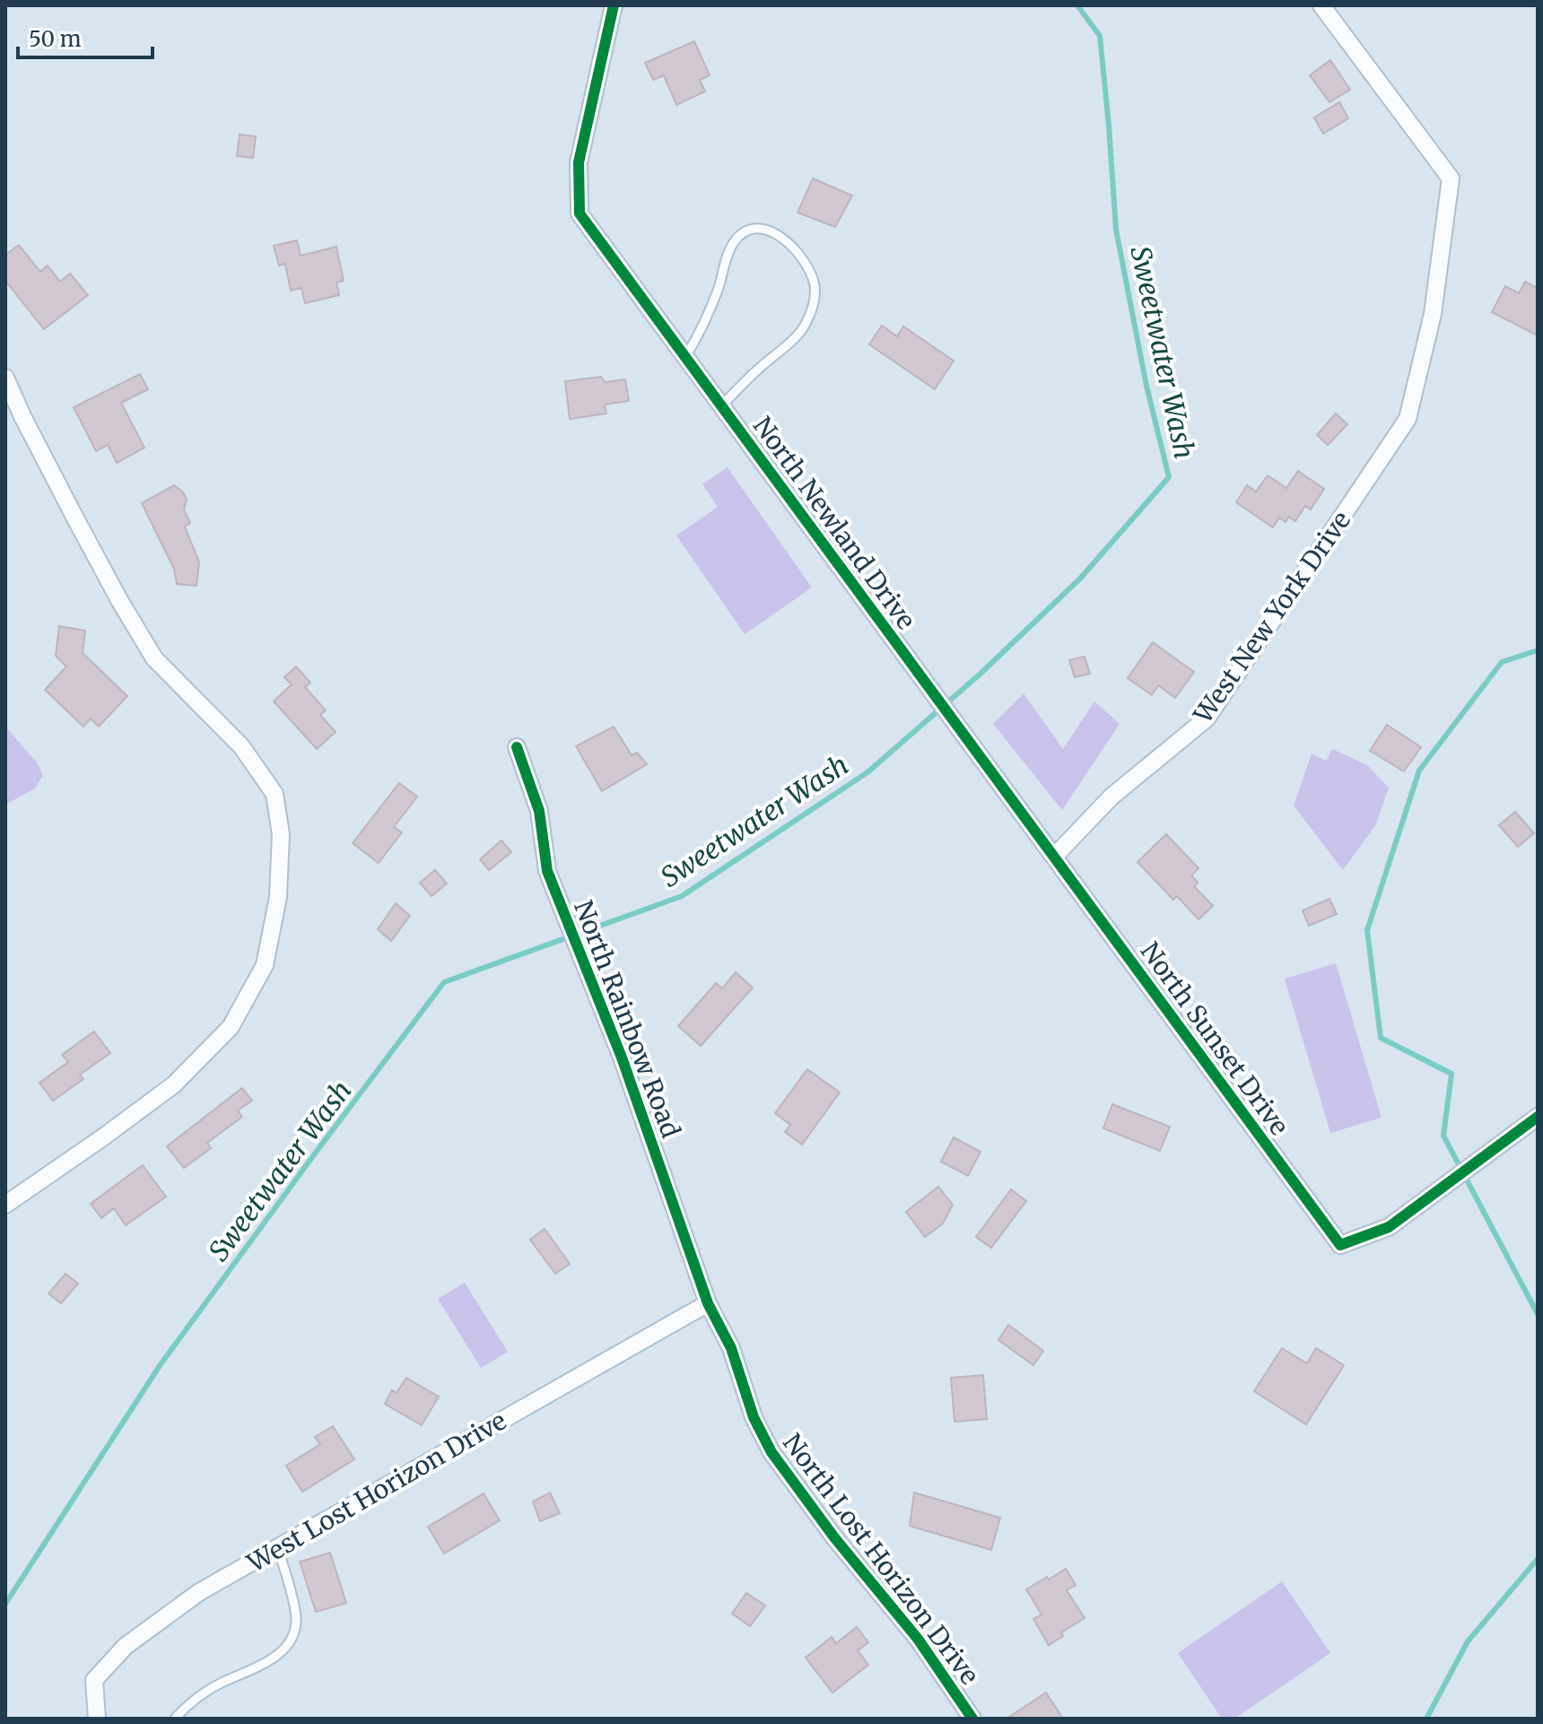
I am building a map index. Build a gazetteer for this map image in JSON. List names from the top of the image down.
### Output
{
  "streets": {
    "street": [
      "North Newland Drive",
      "West New York Drive",
      "North Rainbow Road",
      "North Sunset Drive",
      "West Lost Horizon Drive",
      "North Lost Horizon Drive"
    ]
  },
  "crossings": [
    ["North Newland Drive", "West New York Drive"],
    ["North Newland Drive", "North Sunset Drive"],
    ["West New York Drive", "North Sunset Drive"],
    ["North Rainbow Road", "West Lost Horizon Drive"],
    ["North Rainbow Road", "North Lost Horizon Drive"],
    ["West Lost Horizon Drive", "North Lost Horizon Drive"]
  ],
  "water": ["Sweetwater Wash"],
  "scale_bar": "50 m"
}
